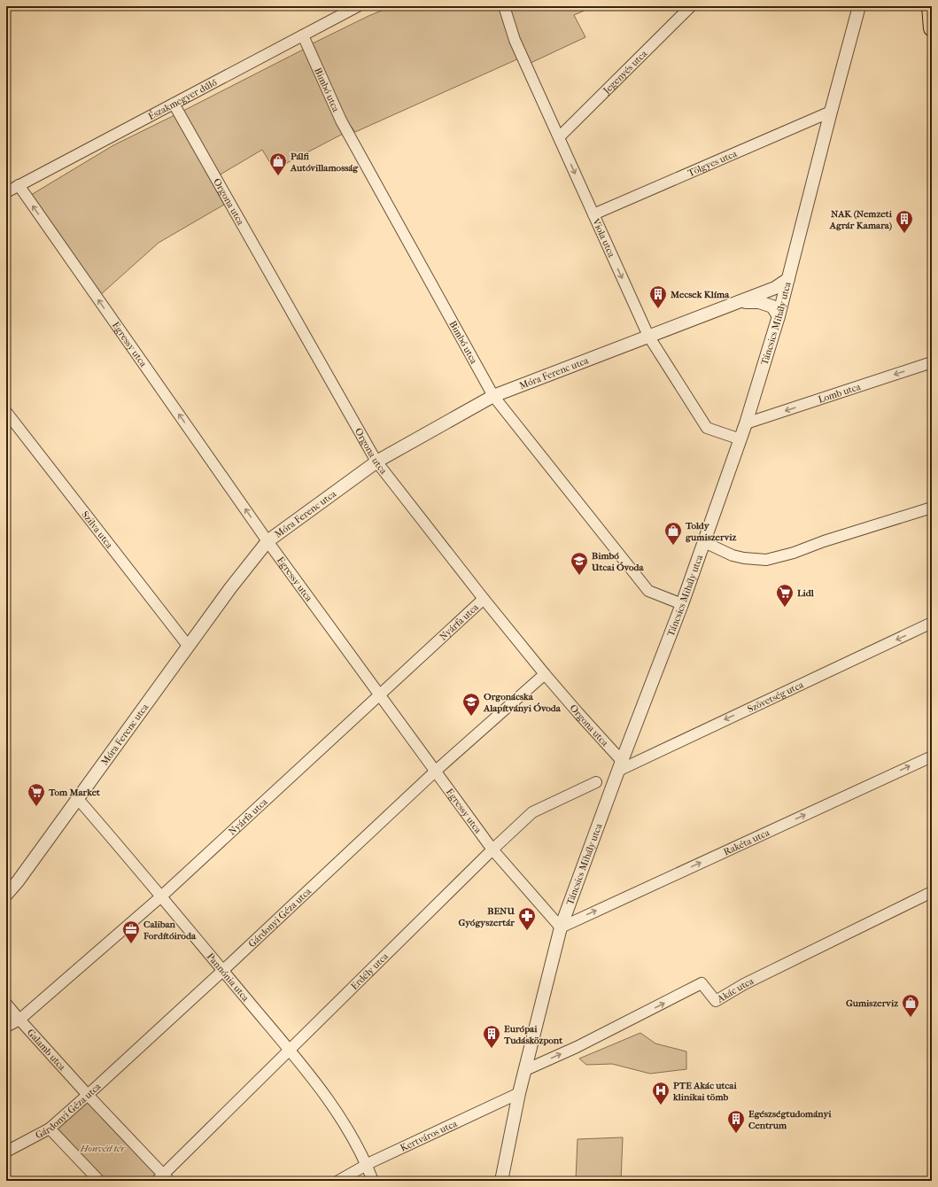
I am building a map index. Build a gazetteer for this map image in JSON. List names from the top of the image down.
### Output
{
  "streets": {
    "street": [
      "Jegenyés utca",
      "Bimbó utca",
      "Északmegyer dűlő",
      "Tölgyes utca",
      "Orgona utca",
      "Viola utca",
      "Táncsics Mihály utca",
      "Egressy utca",
      "Móra Ferenc utca",
      "Lomb utca",
      "Szilva utca",
      "Nyárfa utca",
      "Szövetség utca",
      "Rakéta utca",
      "Gárdonyi Géza utca",
      "Erdély utca",
      "Pannónia utca",
      "Akác utca",
      "Galamb utca",
      "Kertváros utca"
    ]
  },
  "crossings": [
    ["Jegenyés utca", "Viola utca"],
    ["Bimbó utca", "Északmegyer dűlő"],
    ["Bimbó utca", "Táncsics Mihály utca"],
    ["Bimbó utca", "Móra Ferenc utca"],
    ["Északmegyer dűlő", "Orgona utca"],
    ["Északmegyer dűlő", "Egressy utca"],
    ["Tölgyes utca", "Viola utca"],
    ["Tölgyes utca", "Táncsics Mihály utca"],
    ["Orgona utca", "Táncsics Mihály utca"],
    ["Orgona utca", "Móra Ferenc utca"],
    ["Orgona utca", "Nyárfa utca"],
    ["Orgona utca", "Szövetség utca"],
    ["Orgona utca", "Gárdonyi Géza utca"],
    ["Viola utca", "Táncsics Mihály utca"],
    ["Viola utca", "Móra Ferenc utca"],
    ["Táncsics Mihály utca", "Egressy utca"],
    ["Táncsics Mihály utca", "Móra Ferenc utca"],
    ["Táncsics Mihály utca", "Lomb utca"],
    ["Táncsics Mihály utca", "Szövetség utca"],
    ["Táncsics Mihály utca", "Rakéta utca"],
    ["Táncsics Mihály utca", "Akác utca"],
    ["Táncsics Mihály utca", "Kertváros utca"],
    ["Egressy utca", "Móra Ferenc utca"],
    ["Egressy utca", "Nyárfa utca"],
    ["Egressy utca", "Rakéta utca"],
    ["Egressy utca", "Gárdonyi Géza utca"],
    ["Egressy utca", "Erdély utca"],
    ["Móra Ferenc utca", "Szilva utca"],
    ["Móra Ferenc utca", "Pannónia utca"],
    ["Nyárfa utca", "Pannónia utca"],
    ["Nyárfa utca", "Galamb utca"],
    ["Gárdonyi Géza utca", "Pannónia utca"],
    ["Gárdonyi Géza utca", "Galamb utca"],
    ["Erdély utca", "Pannónia utca"],
    ["Pannónia utca", "Kertváros utca"]
  ],
  "one_way": [
    "Viola utca",
    "Egressy utca",
    "Lomb utca",
    "Szövetség utca",
    "Rakéta utca",
    "Akác utca"
  ],
  "parks": ["Honvéd tér"],
  "places": {
    "shop": ["Pálfi Autóvillamosság", "Toldy gumiszerviz", "Gumiszerviz"],
    "building": [
      "NAK (Nemzeti Agrár Kamara)",
      "Mecsek Klíma",
      "Európai Tudásközpont",
      "Egészségtudományi Centrum"
    ],
    "school or university": ["Bimbó Utcai Óvoda", "Orgonácska Alapítványi Óvoda"],
    "supermarket": ["Lidl", "Tom Market"],
    "pharmacy": ["BENU Gyógyszertár"],
    "office": ["Caliban Fordítóiroda"],
    "hospital": ["PTE Akác utcai klinikai tömb"]
  }
}
